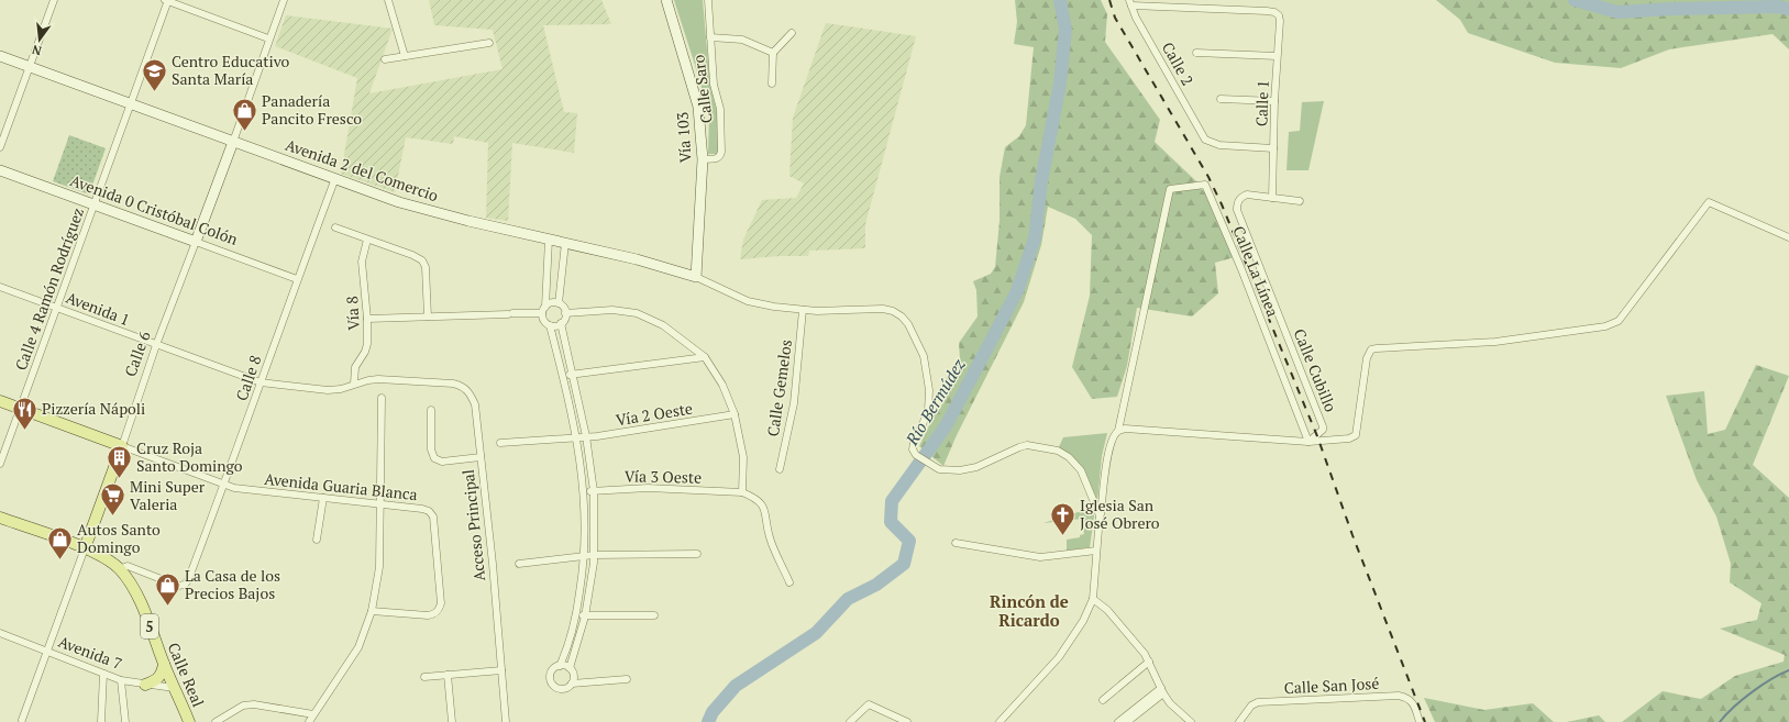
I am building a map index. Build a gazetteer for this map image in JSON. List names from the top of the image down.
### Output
{
  "streets": {
    "main road": [
      "Vía 103",
      "Avenida 2 del Comercio",
      "Avenida 0 Cristóbal Colón",
      "Calle 6",
      "5",
      "Calle Real"
    ],
    "street": [
      "Calle 2",
      "Calle Saro",
      "Calle 1",
      "Calle La Línea",
      "Calle 4 Ramón Rodríguez",
      "Avenida 1",
      "Vía 8",
      "Calle Cubillo",
      "Calle 8",
      "Calle Gemelos",
      "Vía 2 Oeste",
      "Vía 3 Oeste",
      "Avenida Guaria Blanca",
      "Acceso Principal",
      "Avenida 7",
      "Calle San José"
    ]
  },
  "crossings": [
    ["Calle 2", "Calle 1"],
    ["Calle Saro", "Vía 103"],
    ["Calle 1", "Calle Cubillo"],
    ["Vía 103", "Avenida 2 del Comercio"],
    ["Avenida 2 del Comercio", "Calle 4 Ramón Rodríguez"],
    ["Avenida 2 del Comercio", "Calle 6"],
    ["Avenida 2 del Comercio", "Calle 8"],
    ["Avenida 0 Cristóbal Colón", "Calle 4 Ramón Rodríguez"],
    ["Avenida 0 Cristóbal Colón", "Calle 6"],
    ["Avenida 0 Cristóbal Colón", "Calle 8"],
    ["Calle La Línea", "Calle Cubillo"],
    ["Calle 4 Ramón Rodríguez", "Avenida 1"],
    ["Avenida 1", "Vía 8"],
    ["Avenida 1", "Calle 6"],
    ["Avenida 1", "Calle 8"],
    ["Avenida 1", "Acceso Principal"],
    ["Vía 8", "Acceso Principal"],
    ["Calle 6", "Avenida Guaria Blanca"],
    ["Calle 6", "5"],
    ["Calle 6", "Avenida 7"],
    ["Calle 8", "Avenida Guaria Blanca"],
    ["Calle 8", "5"],
    ["Calle 8", "Calle Real"],
    ["5", "Calle Real"],
    ["Avenida 7", "Calle Real"]
  ],
  "districts": ["Rincón de Ricardo"],
  "water": ["Río Bermúdez"],
  "places": {
    "school or university": ["Centro Educativo Santa María"],
    "shop": ["Panadería Pancito Fresco", "Autos Santo Domingo", "La Casa de los Precios Bajos"],
    "restaurant": ["Pizzería Nápoli"],
    "building": ["Cruz Roja Santo Domingo"],
    "supermarket": ["Mini Super Valeria"],
    "church": ["Iglesia San José Obrero"]
  },
  "north": "bottom"
}
